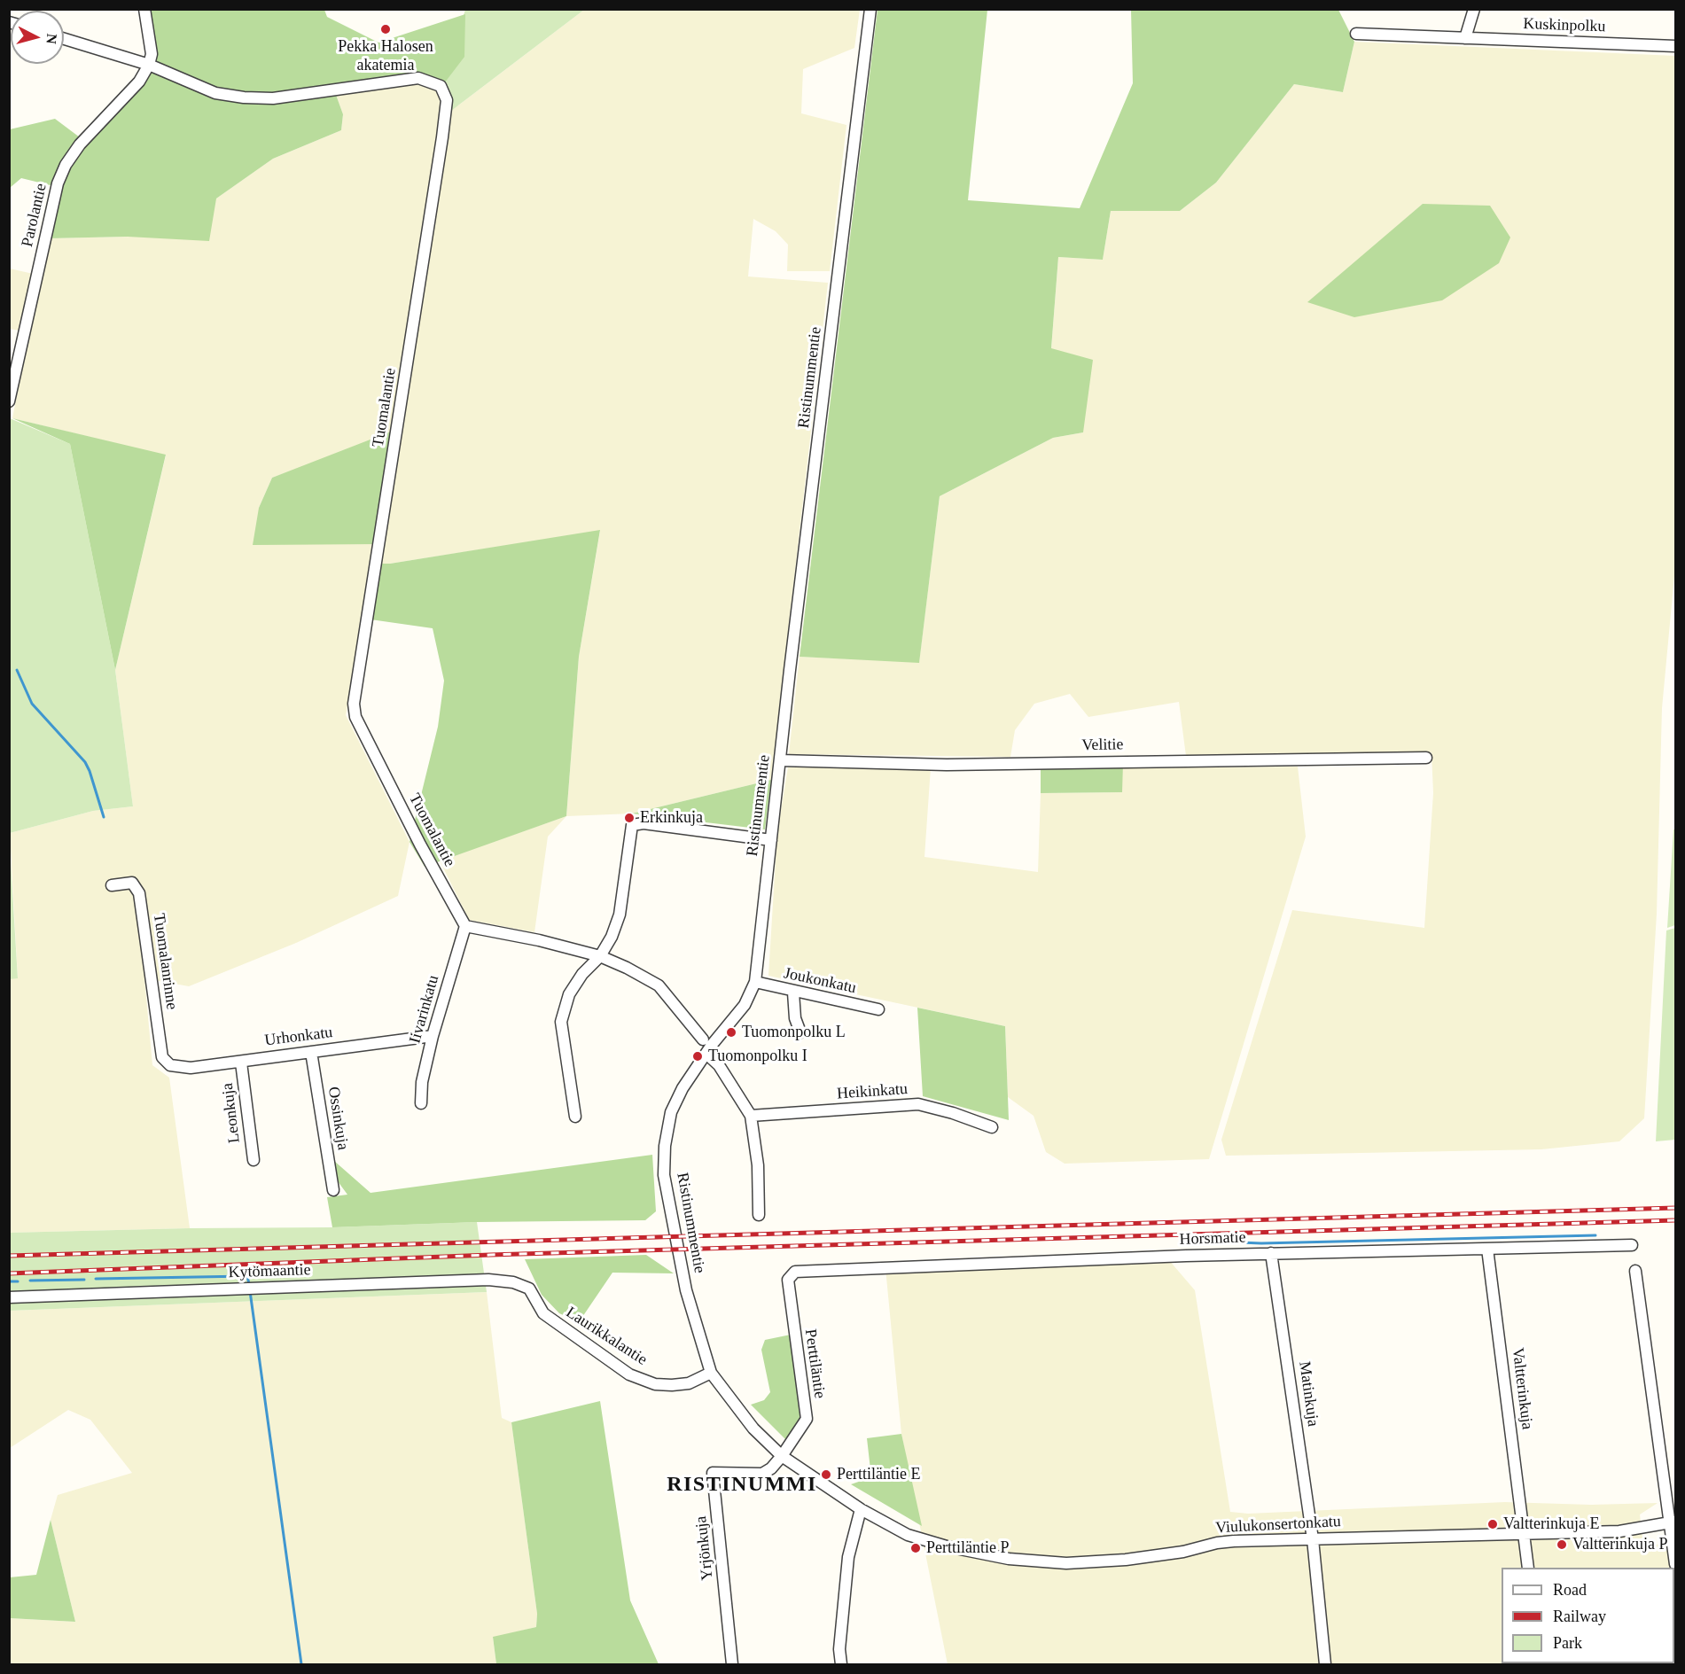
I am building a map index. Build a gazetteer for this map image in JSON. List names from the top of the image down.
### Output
{
  "streets": {
    "street": [
      "Kuskinpolku",
      "Parolantie",
      "Ristinummentie",
      "Tuomalantie",
      "Velitie",
      "Tuomalanrinne",
      "Joukonkatu",
      "Iivarinkatu",
      "Urhonkatu",
      "Heikinkatu",
      "Leonkuja",
      "Ossinkuja",
      "Horsmatie",
      "Kytömaantie",
      "Laurikkalantie",
      "Perttiläntie",
      "Valtterinkuja",
      "Matinkuja",
      "Viulukonsertonkatu",
      "Yrjönkuja"
    ]
  },
  "crossings": [
    ["Parolantie", "Tuomalantie"],
    ["Ristinummentie", "Velitie"],
    ["Ristinummentie", "Joukonkatu"],
    ["Ristinummentie", "Laurikkalantie"],
    ["Ristinummentie", "Perttiläntie"],
    ["Ristinummentie", "Viulukonsertonkatu"],
    ["Ristinummentie", "Yrjönkuja"],
    ["Tuomalantie", "Iivarinkatu"],
    ["Tuomalanrinne", "Urhonkatu"],
    ["Iivarinkatu", "Urhonkatu"],
    ["Urhonkatu", "Leonkuja"],
    ["Urhonkatu", "Ossinkuja"],
    ["Horsmatie", "Perttiläntie"],
    ["Horsmatie", "Valtterinkuja"],
    ["Horsmatie", "Matinkuja"],
    ["Kytömaantie", "Laurikkalantie"],
    ["Perttiläntie", "Yrjönkuja"],
    ["Valtterinkuja", "Viulukonsertonkatu"],
    ["Matinkuja", "Viulukonsertonkatu"]
  ],
  "districts": ["RISTINUMMI"],
  "places": [
    "Pekka Halosen akatemia",
    "Erkinkuja",
    "Tuomonpolku L",
    "Tuomonpolku I",
    "Perttiläntie E",
    "Valtterinkuja E",
    "Valtterinkuja P",
    "Perttiläntie P"
  ],
  "legend": ["Road", "Railway", "Park"],
  "north": "right"
}
